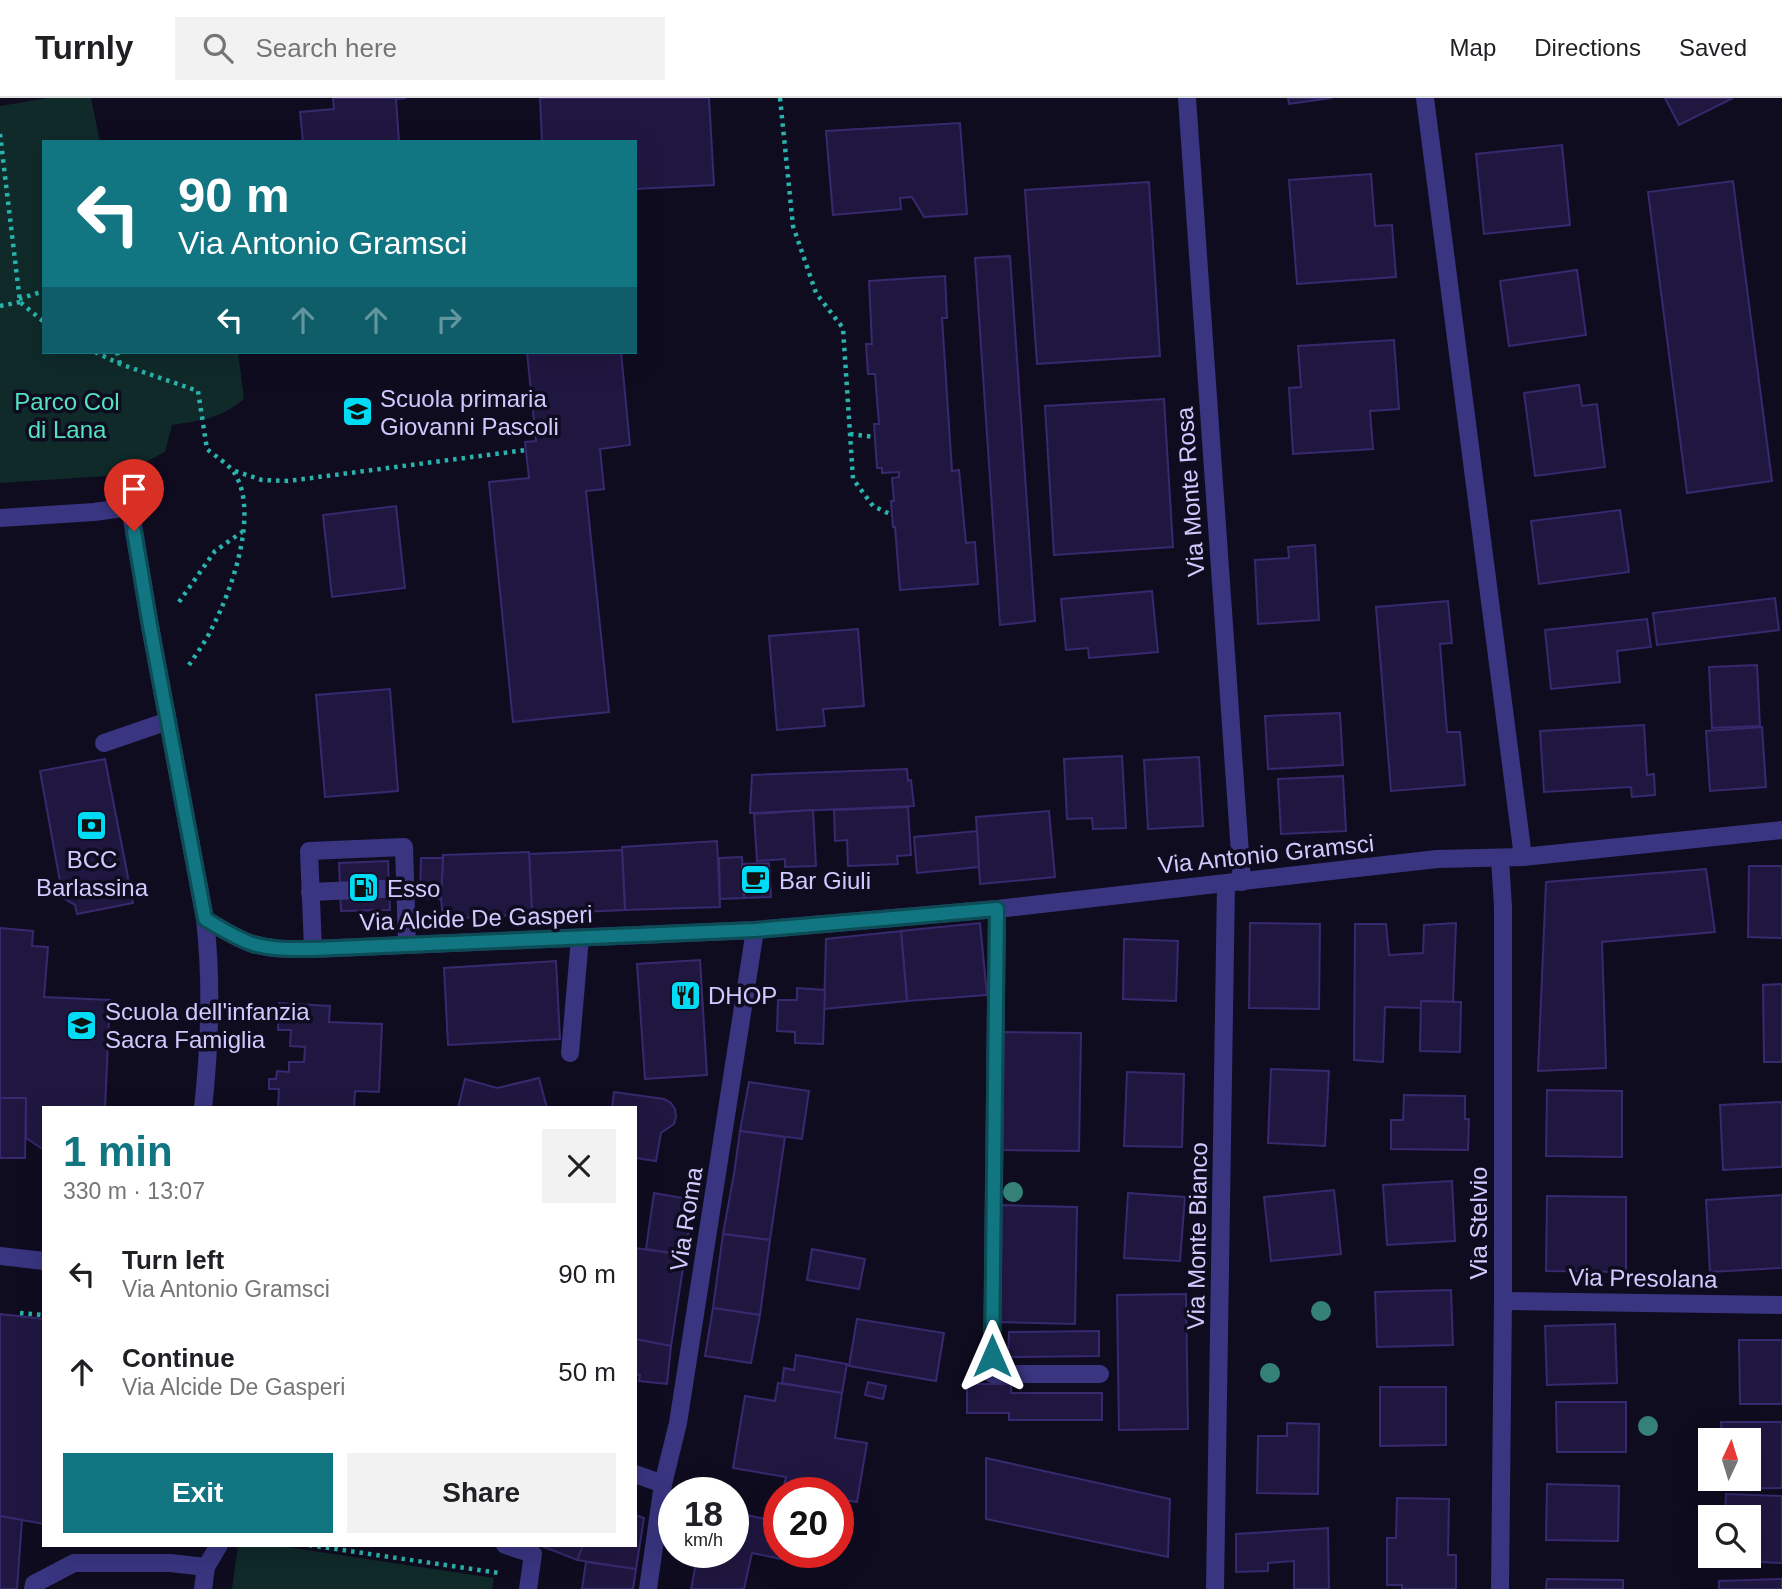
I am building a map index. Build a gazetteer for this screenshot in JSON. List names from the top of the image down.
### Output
{
  "streets": {
    "street": [
      "Via Monte Rosa",
      "Via Antonio Gramsci",
      "Via Alcide De Gasperi",
      "Via Roma",
      "Via Stelvio",
      "Via Monte Bianco",
      "Via Presolana"
    ]
  },
  "crossings": [
    ["Via Monte Rosa", "Via Antonio Gramsci"],
    ["Via Monte Rosa", "Via Monte Bianco"],
    ["Via Antonio Gramsci", "Via Alcide De Gasperi"],
    ["Via Antonio Gramsci", "Via Roma"],
    ["Via Antonio Gramsci", "Via Stelvio"],
    ["Via Antonio Gramsci", "Via Monte Bianco"],
    ["Via Alcide De Gasperi", "Via Roma"],
    ["Via Stelvio", "Via Presolana"]
  ],
  "parks": ["Parco Col di Lana"],
  "places": {
    "school or university": ["Scuola primaria Giovanni Pascoli", "Scuola dell'infanzia Sacra Famiglia"],
    "bank": ["BCC Barlassina"],
    "cafe": ["Bar Giuli"],
    "fuel station": ["Esso"],
    "restaurant": ["DHOP"]
  },
  "north": "top",
  "page": {
    "header": "Turnly",
    "search": "Search here",
    "nav": ["Map", "Directions", "Saved"],
    "turn": ["90 m", "Via Antonio Gramsci"],
    "heading": ["1 min", "330 m · 13:07"],
    "list": [
      {
        "name": "Turn left",
        "note": "Via Antonio Gramsci",
        "value": "90 m"
      },
      {
        "name": "Continue",
        "note": "Via Alcide De Gasperi",
        "value": "50 m"
      }
    ],
    "buttons": ["Exit", "Share"],
    "speed": "18 km/h",
    "limit": "20"
  }
}
